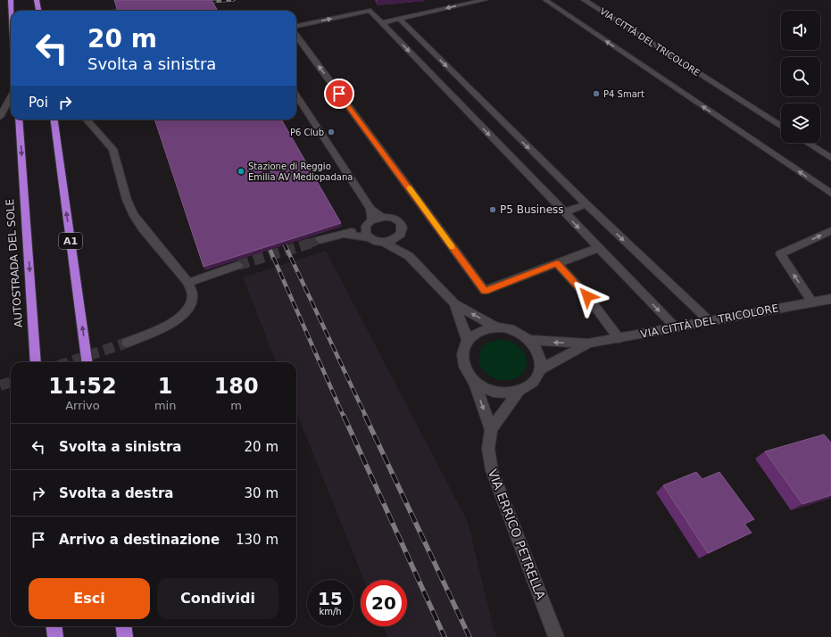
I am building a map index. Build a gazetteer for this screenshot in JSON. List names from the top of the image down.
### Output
{
  "streets": {
    "highway": ["A1", "AUTOSTRADA DEL SOLE"],
    "street": ["VIA CITTÀ DEL TRICOLORE", "VIA ERRICO PETRELLA"]
  },
  "places": [
    "P4 Smart",
    "P6 Club",
    "Stazione di Reggio Emilia AV Mediopadana",
    "P5 Business"
  ],
  "page": {
    "turn": ["20 m", "Svolta a sinistra"],
    "then": "Poi",
    "eta": [
      "11:52",
      "Arrivo",
      "1",
      "min",
      "180",
      "m"
    ],
    "list": [
      {
        "name": "Svolta a sinistra",
        "value": "20 m"
      },
      {
        "name": "Svolta a destra",
        "value": "30 m"
      },
      {
        "name": "Arrivo a destinazione",
        "value": "130 m"
      }
    ],
    "buttons": ["Esci", "Condividi"],
    "speed": "15 km/h",
    "limit": "20"
  }
}
